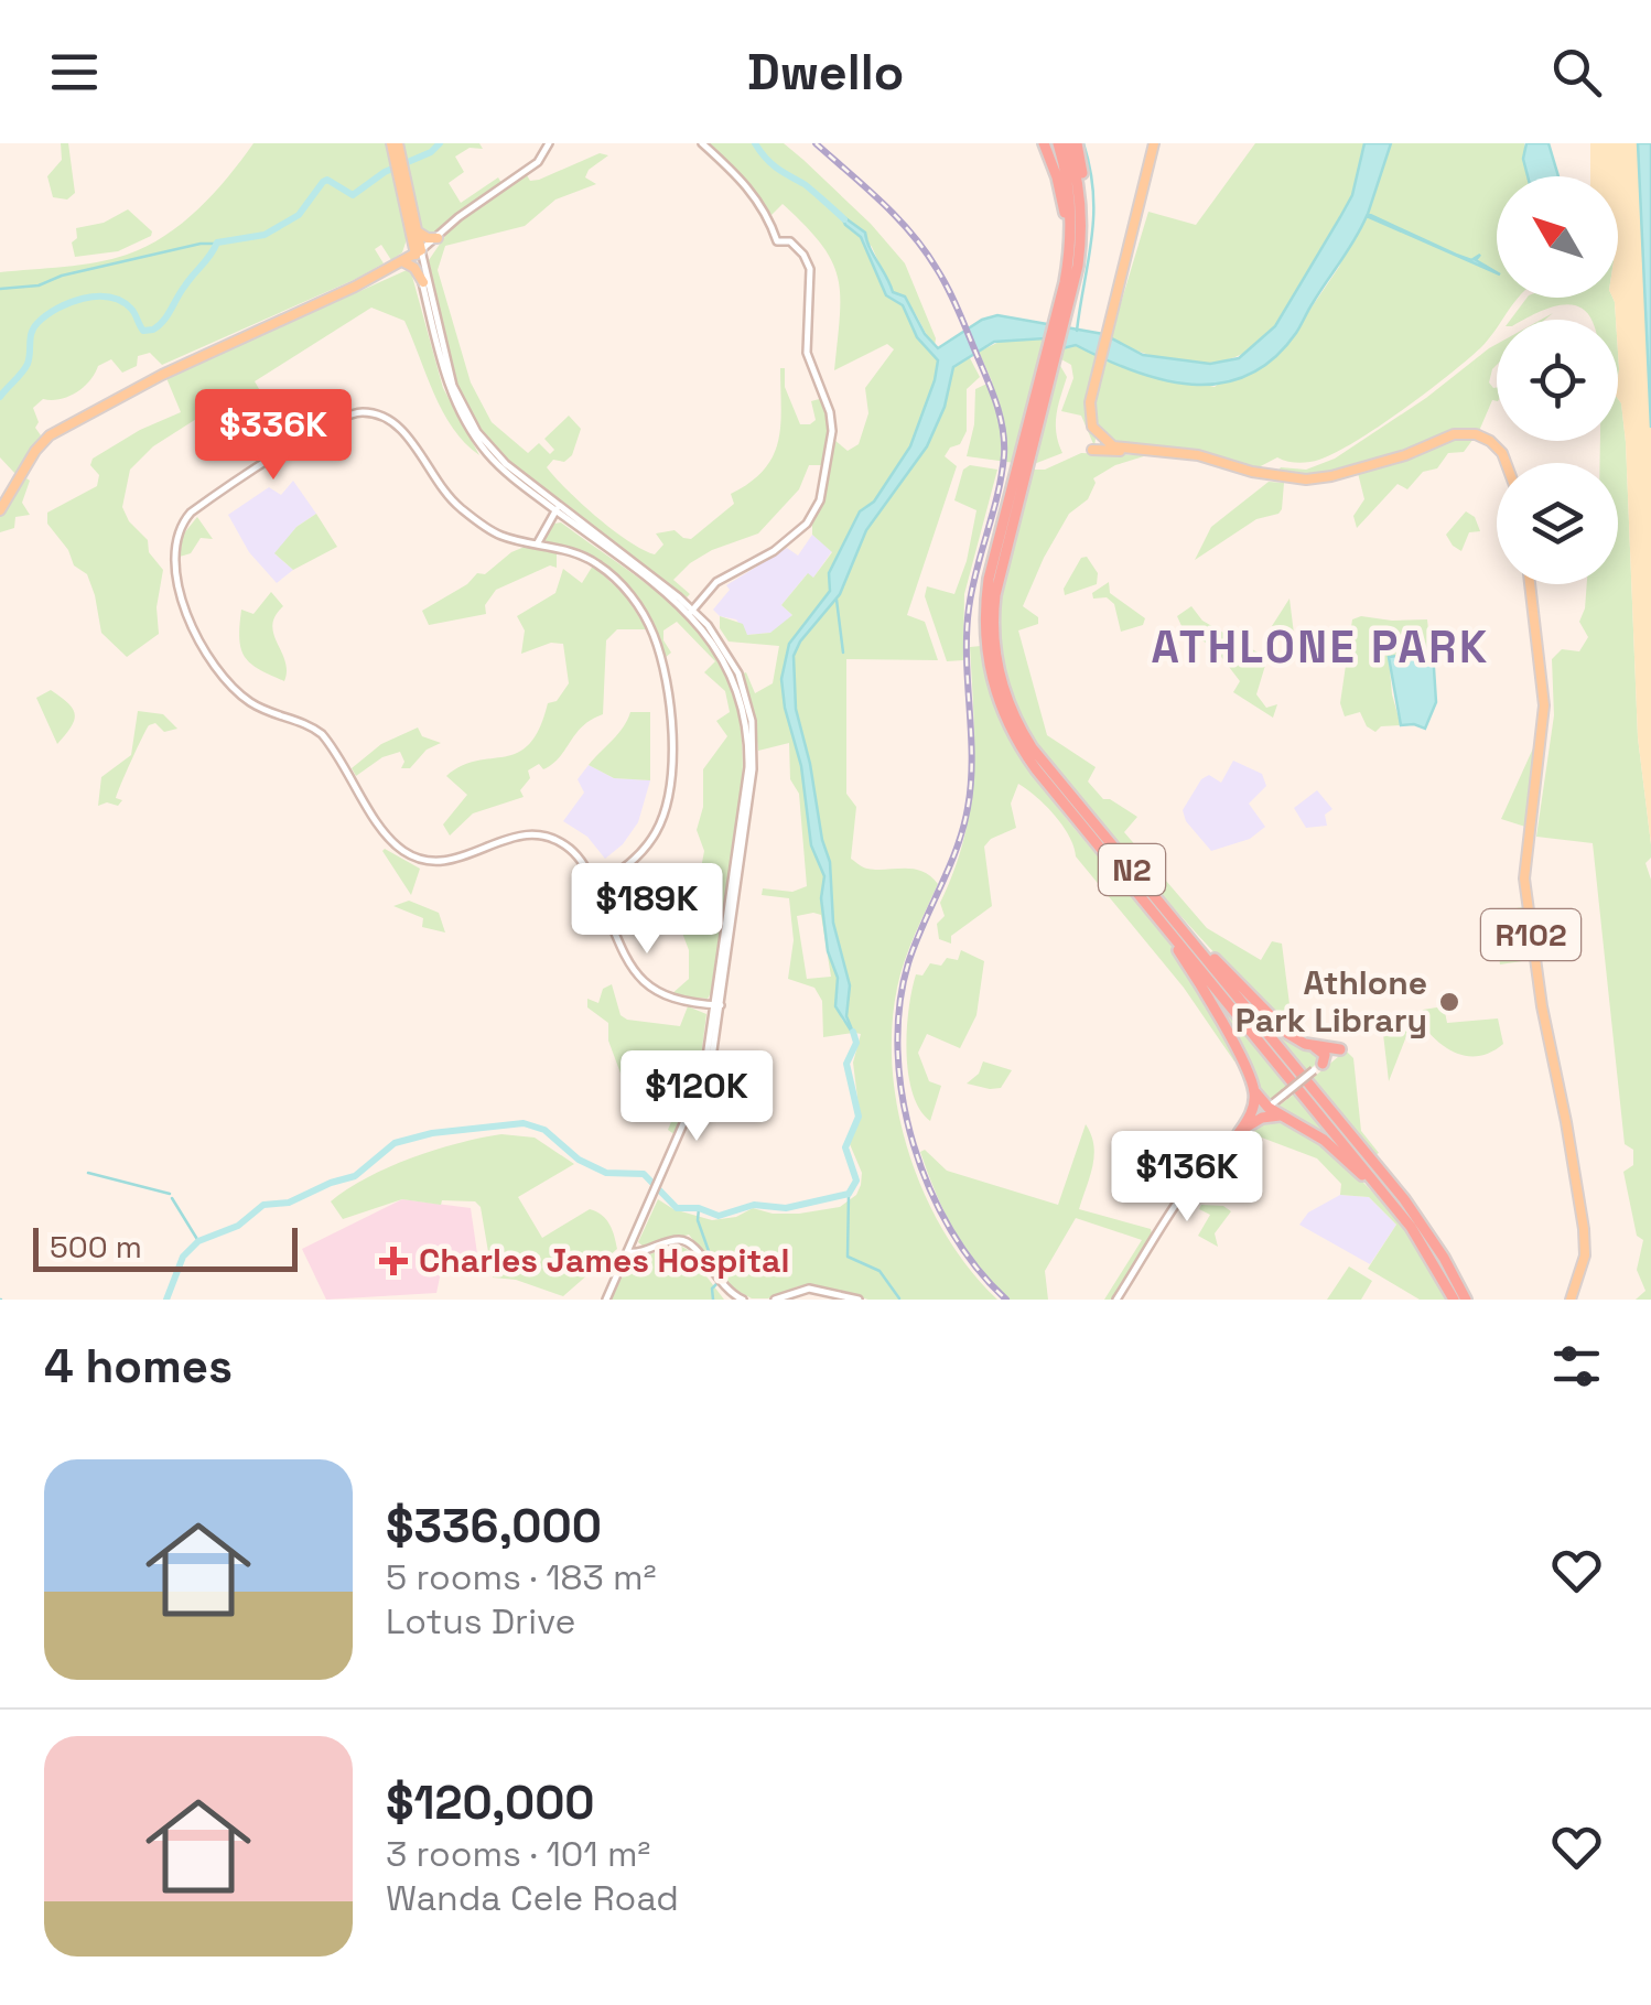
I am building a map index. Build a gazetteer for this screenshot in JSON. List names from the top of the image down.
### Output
{
  "streets": {
    "highway": ["N2"],
    "main road": ["R102"]
  },
  "districts": ["ATHLONE PARK"],
  "places": {
    "other": ["Athlone Park Library"],
    "health": ["Charles James Hospital"]
  },
  "scale_bar": "500 m",
  "north": "top left",
  "page": {
    "header": "Dwello",
    "price": [
      "$336K",
      "$189K",
      "$120K",
      "$136K"
    ],
    "scale": "500 m",
    "heading": "4 homes",
    "list": [
      {
        "name": "$336,000",
        "note": "5 rooms · 183 m² · Lotus Drive"
      },
      {
        "name": "$120,000",
        "note": "3 rooms · 101 m² · Wanda Cele Road"
      }
    ]
  }
}
